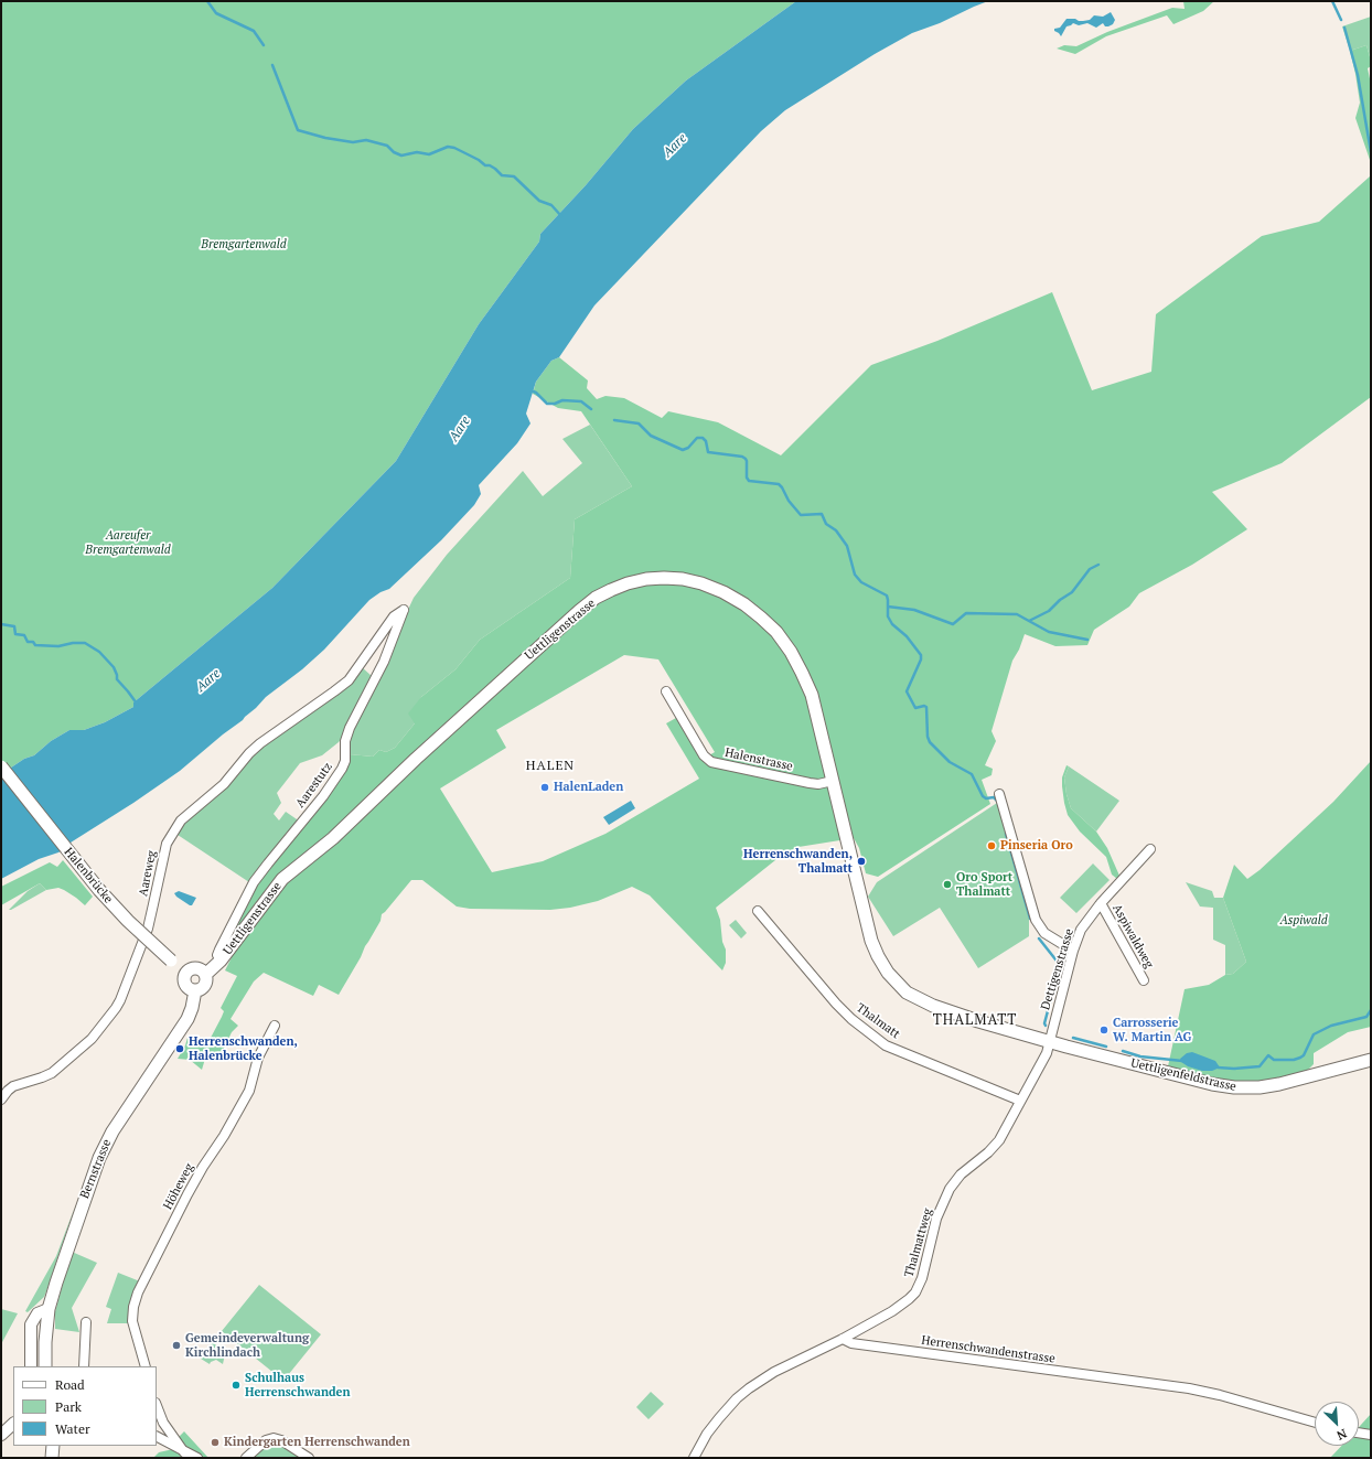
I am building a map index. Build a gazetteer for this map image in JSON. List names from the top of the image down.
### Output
{
  "streets": {
    "main road": [
      "Uettligenstrasse",
      "Halenbrücke",
      "Uettligenfeldstrasse",
      "Bernstrasse"
    ],
    "street": [
      "Halenstrasse",
      "Aarestutz",
      "Aareweg",
      "Aspiwaldweg",
      "Dettigenstrasse",
      "Thalmatt",
      "Höheweg",
      "Thalmattweg",
      "Herrenschwandenstrasse"
    ]
  },
  "crossings": [
    ["Uettligenstrasse", "Halenstrasse"],
    ["Uettligenstrasse", "Aarestutz"],
    ["Uettligenstrasse", "Halenbrücke"],
    ["Uettligenstrasse", "Dettigenstrasse"],
    ["Uettligenstrasse", "Uettligenfeldstrasse"],
    ["Uettligenstrasse", "Bernstrasse"],
    ["Uettligenstrasse", "Thalmattweg"],
    ["Aarestutz", "Aareweg"],
    ["Halenbrücke", "Bernstrasse"],
    ["Aspiwaldweg", "Dettigenstrasse"],
    ["Dettigenstrasse", "Uettligenfeldstrasse"],
    ["Dettigenstrasse", "Thalmattweg"],
    ["Thalmatt", "Thalmattweg"],
    ["Uettligenfeldstrasse", "Thalmattweg"],
    ["Thalmattweg", "Herrenschwandenstrasse"]
  ],
  "districts": ["HALEN", "THALMATT"],
  "water": ["Aare"],
  "parks": ["Bremgartenwald", "Aareufer Bremgartenwald", "Aspiwald"],
  "places": [
    "HalenLaden",
    "Pinseria Oro",
    "Herrenschwanden, Thalmatt",
    "Oro Sport Thalmatt",
    "Carrosserie W. Martin AG",
    "Herrenschwanden, Halenbrücke",
    "Gemeindeverwaltung Kirchlindach",
    "Schulhaus Herrenschwanden",
    "Kindergarten Herrenschwanden"
  ],
  "legend": ["Road", "Park", "Water"],
  "north": "bottom right"
}
